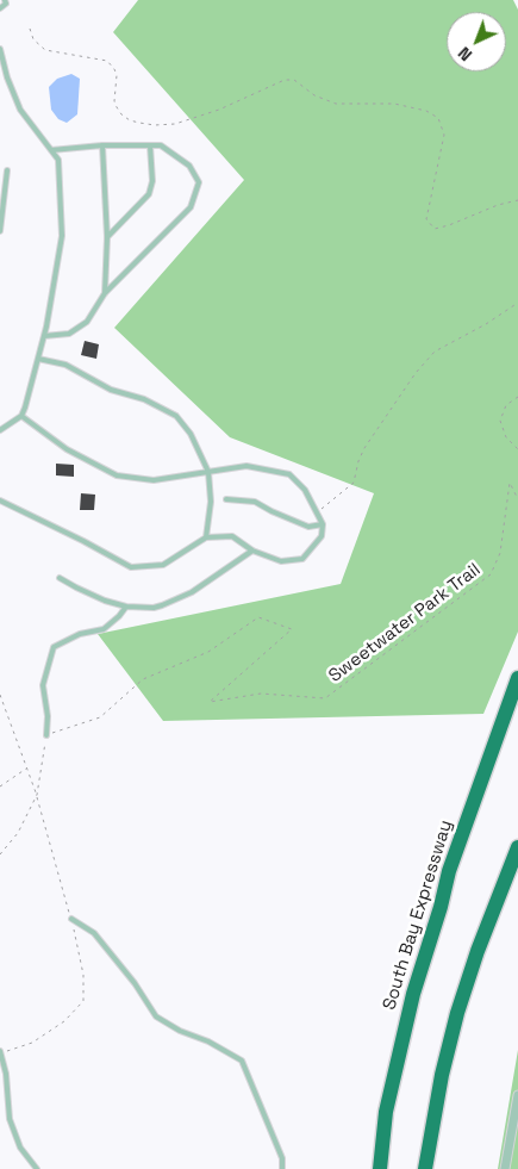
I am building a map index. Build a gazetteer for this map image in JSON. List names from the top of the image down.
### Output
{
  "streets": {
    "highway": ["South Bay Expressway"],
    "path": ["Sweetwater Park Trail"]
  },
  "north": "bottom left"
}
